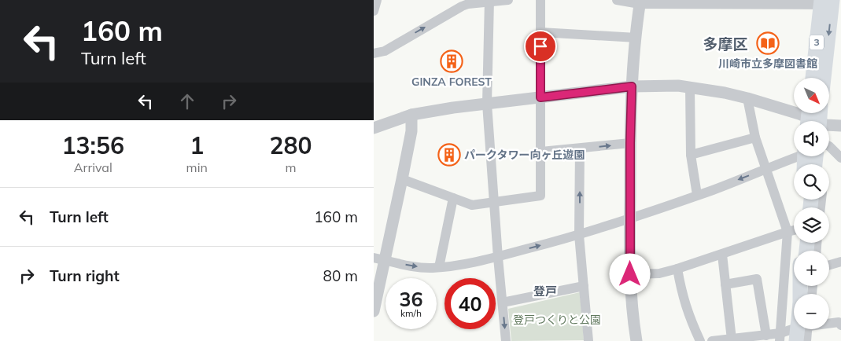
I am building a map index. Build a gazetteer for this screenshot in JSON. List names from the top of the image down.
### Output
{
  "streets": {
    "main road": ["3"]
  },
  "districts": ["多摩区", "登戸"],
  "parks": ["登戸つくりと公園"],
  "places": {
    "library": ["川崎市立多摩図書館"],
    "building": ["GINZA FOREST", "パークタワー向ヶ丘遊園"]
  },
  "north": "bottom right",
  "page": {
    "turn": ["160 m", "Turn left"],
    "map_buttons": ["+", "−"],
    "eta": [
      "13:56",
      "Arrival",
      "1",
      "min",
      "280",
      "m"
    ],
    "list": [
      {
        "name": "Turn left",
        "value": "160 m"
      },
      {
        "name": "Turn right",
        "value": "80 m"
      }
    ],
    "speed": "36 km/h",
    "limit": "40"
  }
}
